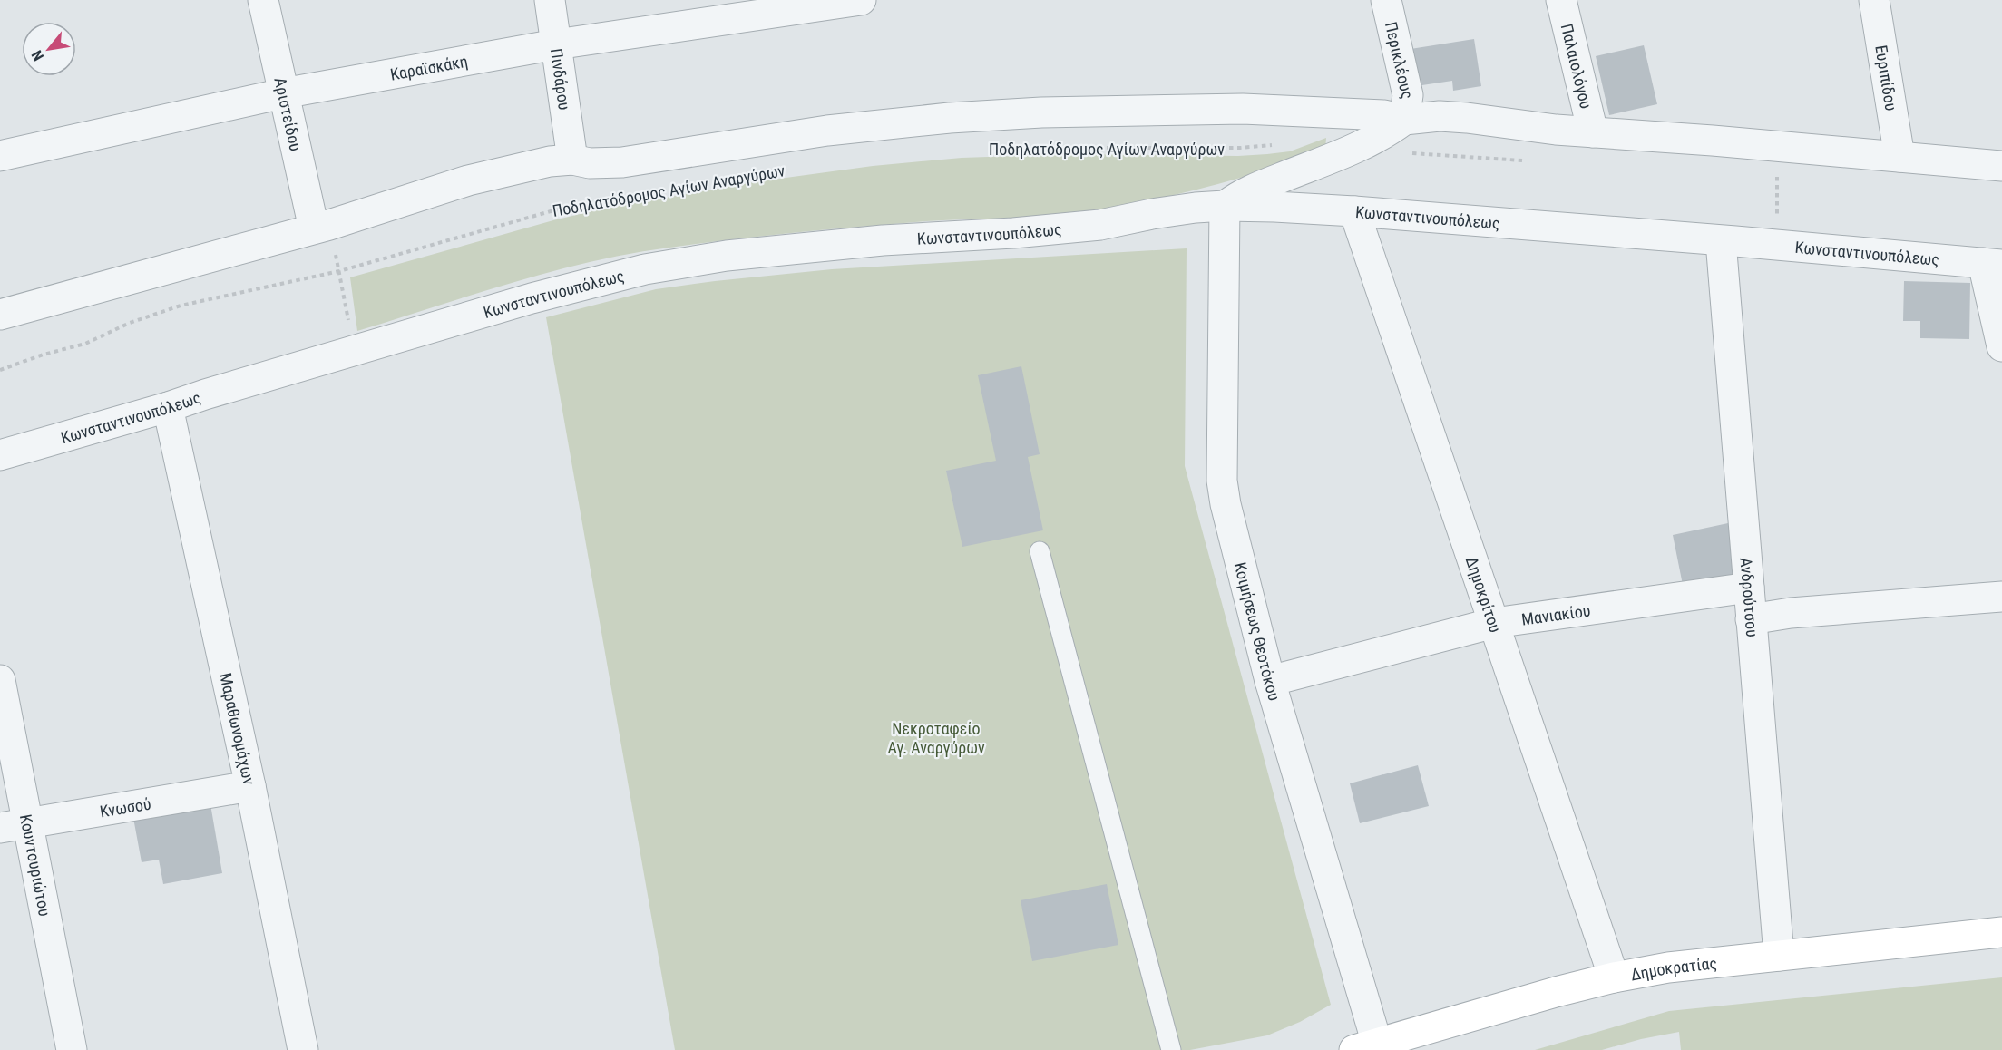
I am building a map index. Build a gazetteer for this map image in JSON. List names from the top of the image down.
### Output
{
  "streets": {
    "main road": ["Δημοκρατίας"],
    "street": [
      "Περικλέους",
      "Παλαιολόγου",
      "Καραϊσκάκη",
      "Ευριπίδου",
      "Πινδάρου",
      "Αριστείδου",
      "Κωνσταντινουπόλεως",
      "Δημοκρίτου",
      "Ανδρούτσου",
      "Μανιακίου",
      "Κοιμήσεως Θεοτόκου",
      "Μαραθωνομάχων",
      "Κνωσού",
      "Κουντουριώτου"
    ],
    "path": ["Ποδηλατόδρομος Αγίων Αναργύρων"]
  },
  "crossings": [
    ["Καραϊσκάκη", "Πινδάρου"],
    ["Καραϊσκάκη", "Αριστείδου"],
    ["Κωνσταντινουπόλεως", "Δημοκρίτου"],
    ["Κωνσταντινουπόλεως", "Ανδρούτσου"],
    ["Κωνσταντινουπόλεως", "Κοιμήσεως Θεοτόκου"],
    ["Κωνσταντινουπόλεως", "Μαραθωνομάχων"],
    ["Δημοκρίτου", "Μανιακίου"],
    ["Δημοκρίτου", "Δημοκρατίας"],
    ["Ανδρούτσου", "Μανιακίου"],
    ["Ανδρούτσου", "Δημοκρατίας"],
    ["Μανιακίου", "Κοιμήσεως Θεοτόκου"],
    ["Κοιμήσεως Θεοτόκου", "Δημοκρατίας"],
    ["Μαραθωνομάχων", "Κνωσού"],
    ["Κνωσού", "Κουντουριώτου"]
  ],
  "parks": ["Νεκροταφείο Αγ. Αναργύρων"],
  "north": "bottom left"
}
